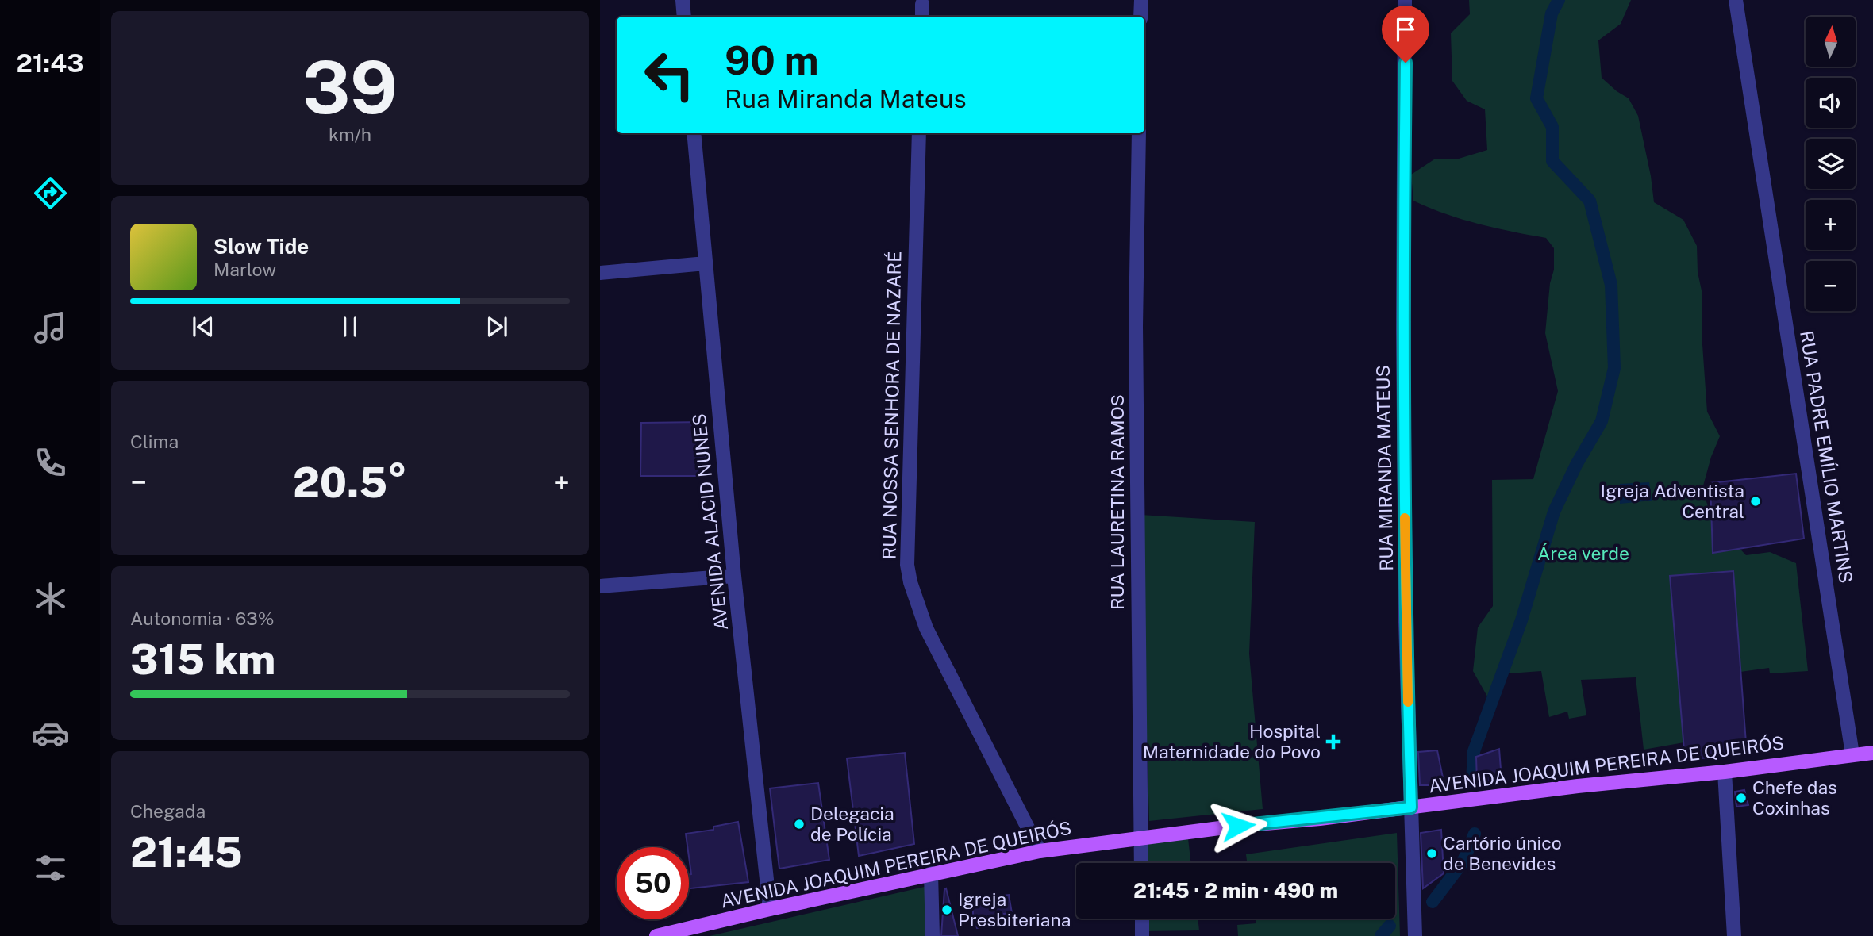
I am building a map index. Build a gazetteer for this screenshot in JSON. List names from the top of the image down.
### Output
{
  "streets": {
    "main road": ["AVENIDA JOAQUIM PEREIRA DE QUEIRÓS"],
    "street": [
      "RUA NOSSA SENHORA DE NAZARÉ",
      "RUA PADRE EMÍLIO MARTINS",
      "RUA MIRANDA MATEUS",
      "RUA LAURETINA RAMOS",
      "AVENIDA ALACID NUNES"
    ]
  },
  "crossings": [
    ["RUA NOSSA SENHORA DE NAZARÉ", "AVENIDA JOAQUIM PEREIRA DE QUEIRÓS"],
    ["RUA PADRE EMÍLIO MARTINS", "AVENIDA JOAQUIM PEREIRA DE QUEIRÓS"],
    ["RUA MIRANDA MATEUS", "AVENIDA JOAQUIM PEREIRA DE QUEIRÓS"],
    ["RUA LAURETINA RAMOS", "AVENIDA JOAQUIM PEREIRA DE QUEIRÓS"],
    ["AVENIDA ALACID NUNES", "AVENIDA JOAQUIM PEREIRA DE QUEIRÓS"]
  ],
  "parks": ["Área verde"],
  "places": {
    "other": [
      "Igreja Adventista Central",
      "Chefe das Coxinhas",
      "Delegacia de Polícia",
      "Cartório único de Benevides",
      "Igreja Presbiteriana"
    ],
    "health": ["Hospital Maternidade do Povo"]
  },
  "north": "top",
  "page": {
    "tabs": "21:43",
    "tile": [
      ["39", "km/h"],
      "Clima",
      ["Autonomia · 63%", "315 km"],
      ["Chegada", "21:45"]
    ],
    "map_buttons": ["+", "−"],
    "turn": ["90 m", "Rua Miranda Mateus"],
    "song": ["Slow Tide", "Marlow"],
    "heat": ["−", "20.5°", "+"],
    "limit": "50",
    "trip": "21:45 · 2 min · 490 m"
  }
}
